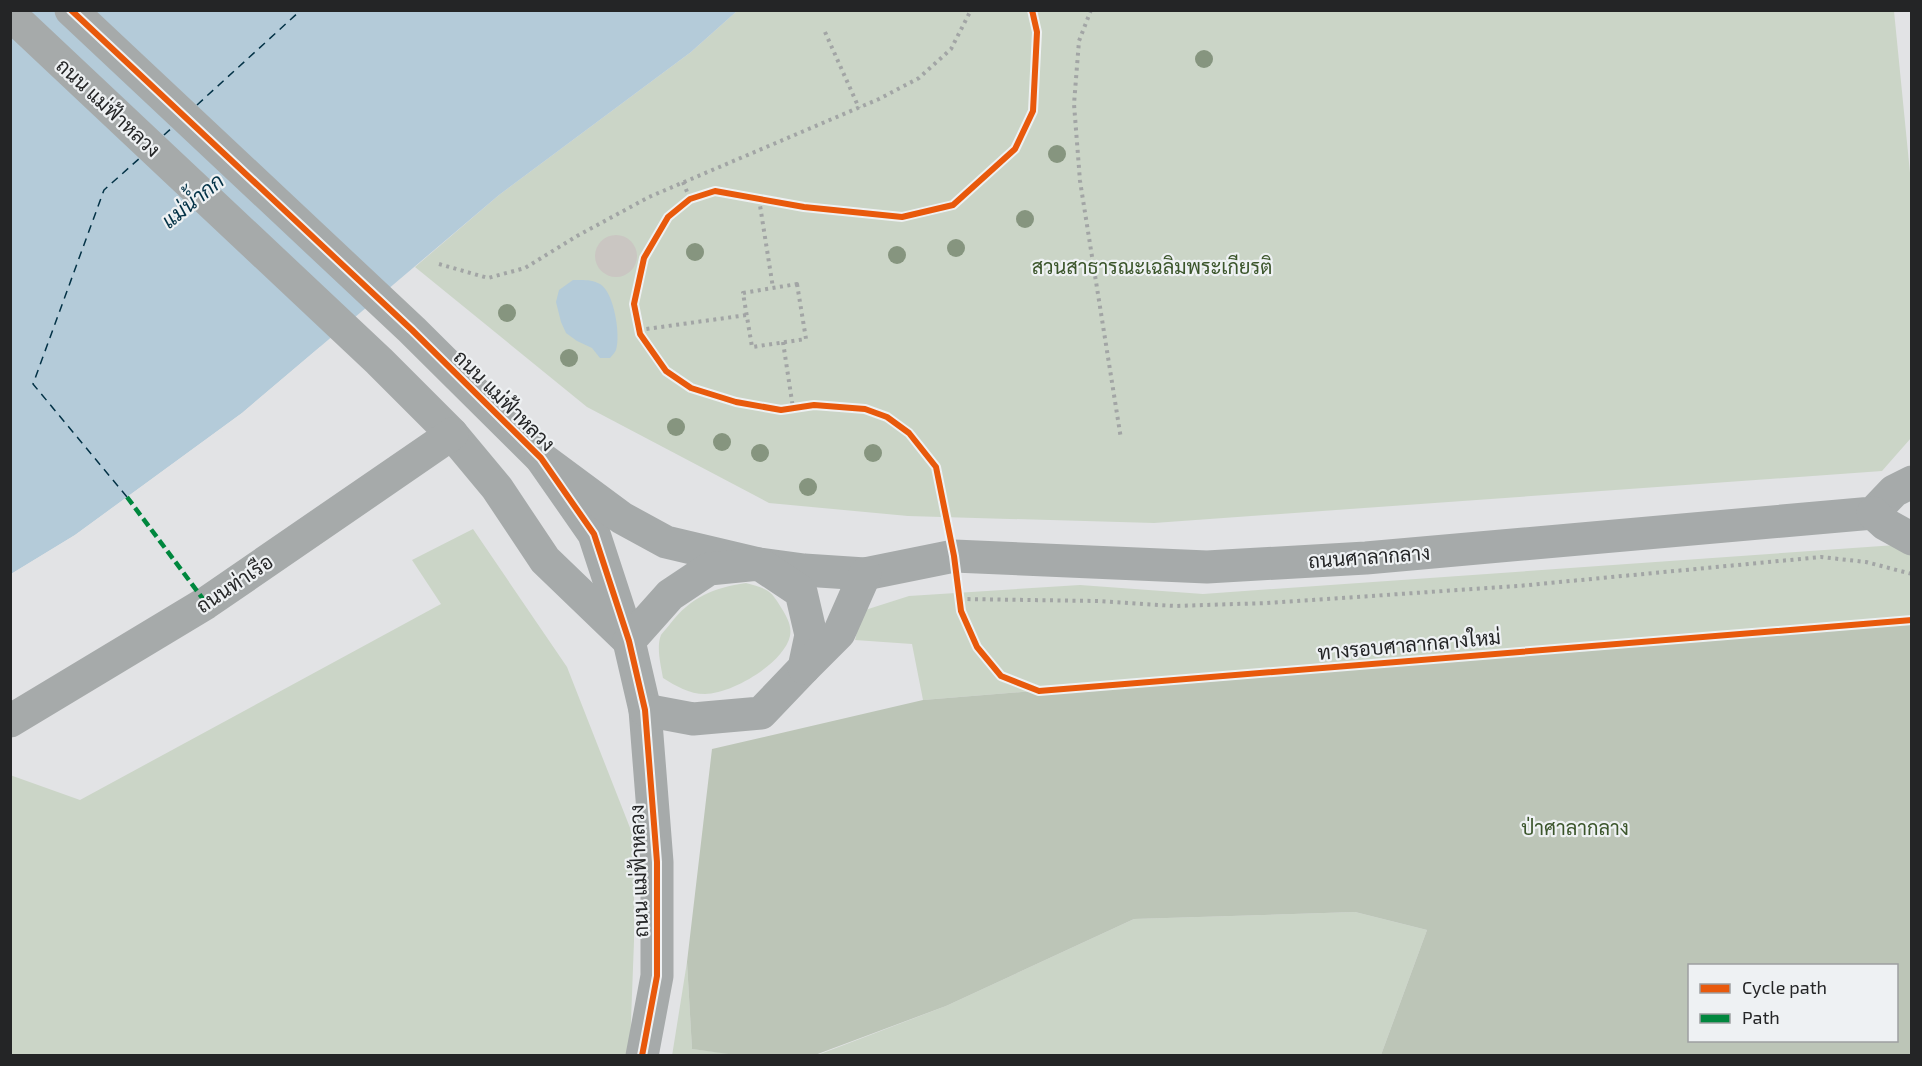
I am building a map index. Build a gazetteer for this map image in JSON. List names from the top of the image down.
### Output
{
  "streets": {
    "street": ["ถนน แม่ฟ้าหลวง", "ถนนศาลากลาง", "ถนนท่าเรือ"],
    "cycle path": ["ทางรอบศาลากลางใหม่"]
  },
  "crossings": [
    ["ถนน แม่ฟ้าหลวง", "ถนนศาลากลาง"],
    ["ถนน แม่ฟ้าหลวง", "ถนนท่าเรือ"]
  ],
  "water": ["แม่น้ำกก"],
  "parks": ["สวนสาธารณะเฉลิมพระเกียรติ", "ป่าศาลากลาง"],
  "legend": ["Cycle path", "Path"]
}
